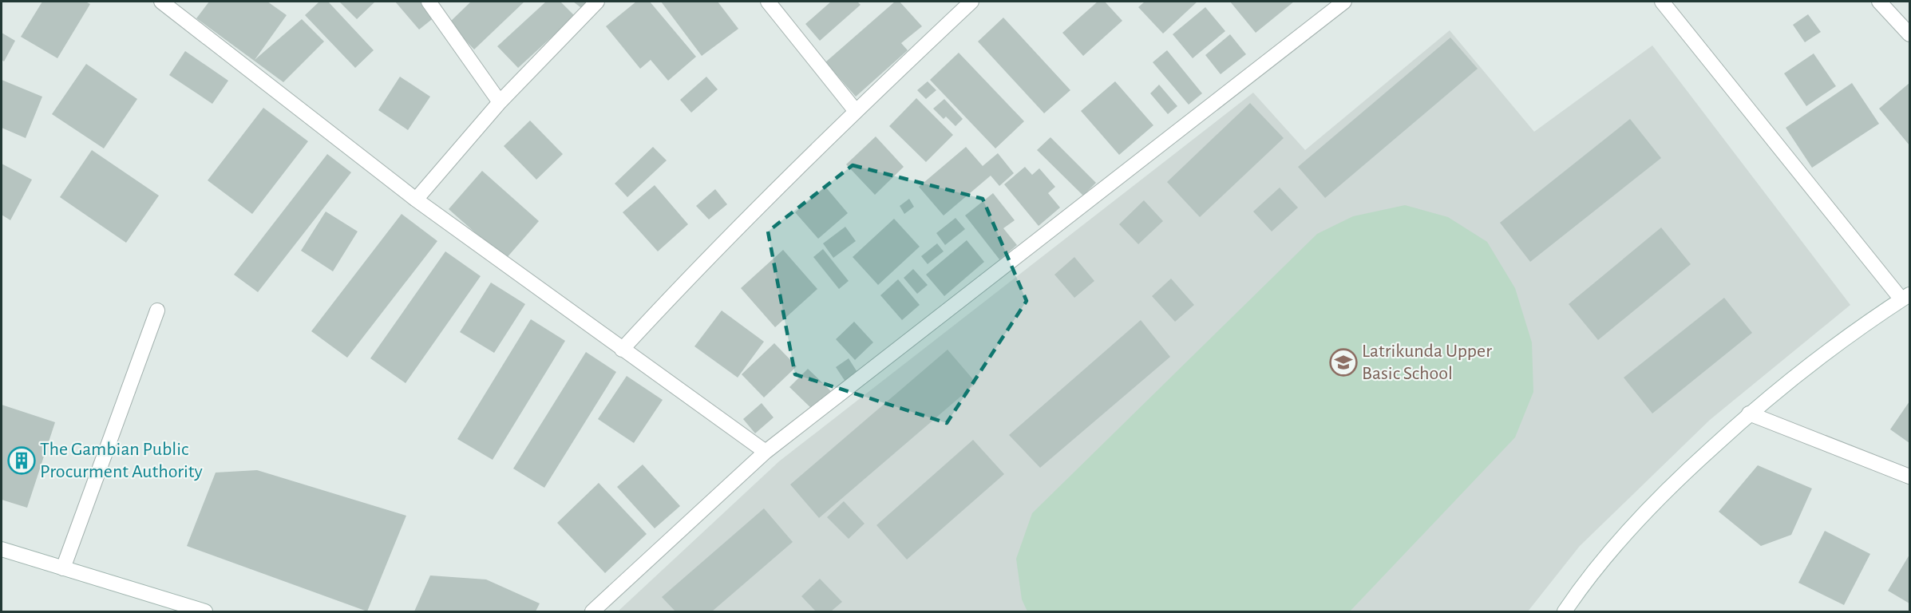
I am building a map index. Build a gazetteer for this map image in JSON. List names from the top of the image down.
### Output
{
  "places": {
    "school or university": ["Latrikunda Upper Basic School"],
    "building": ["The Gambian Public Procurment Authority"]
  }
}
